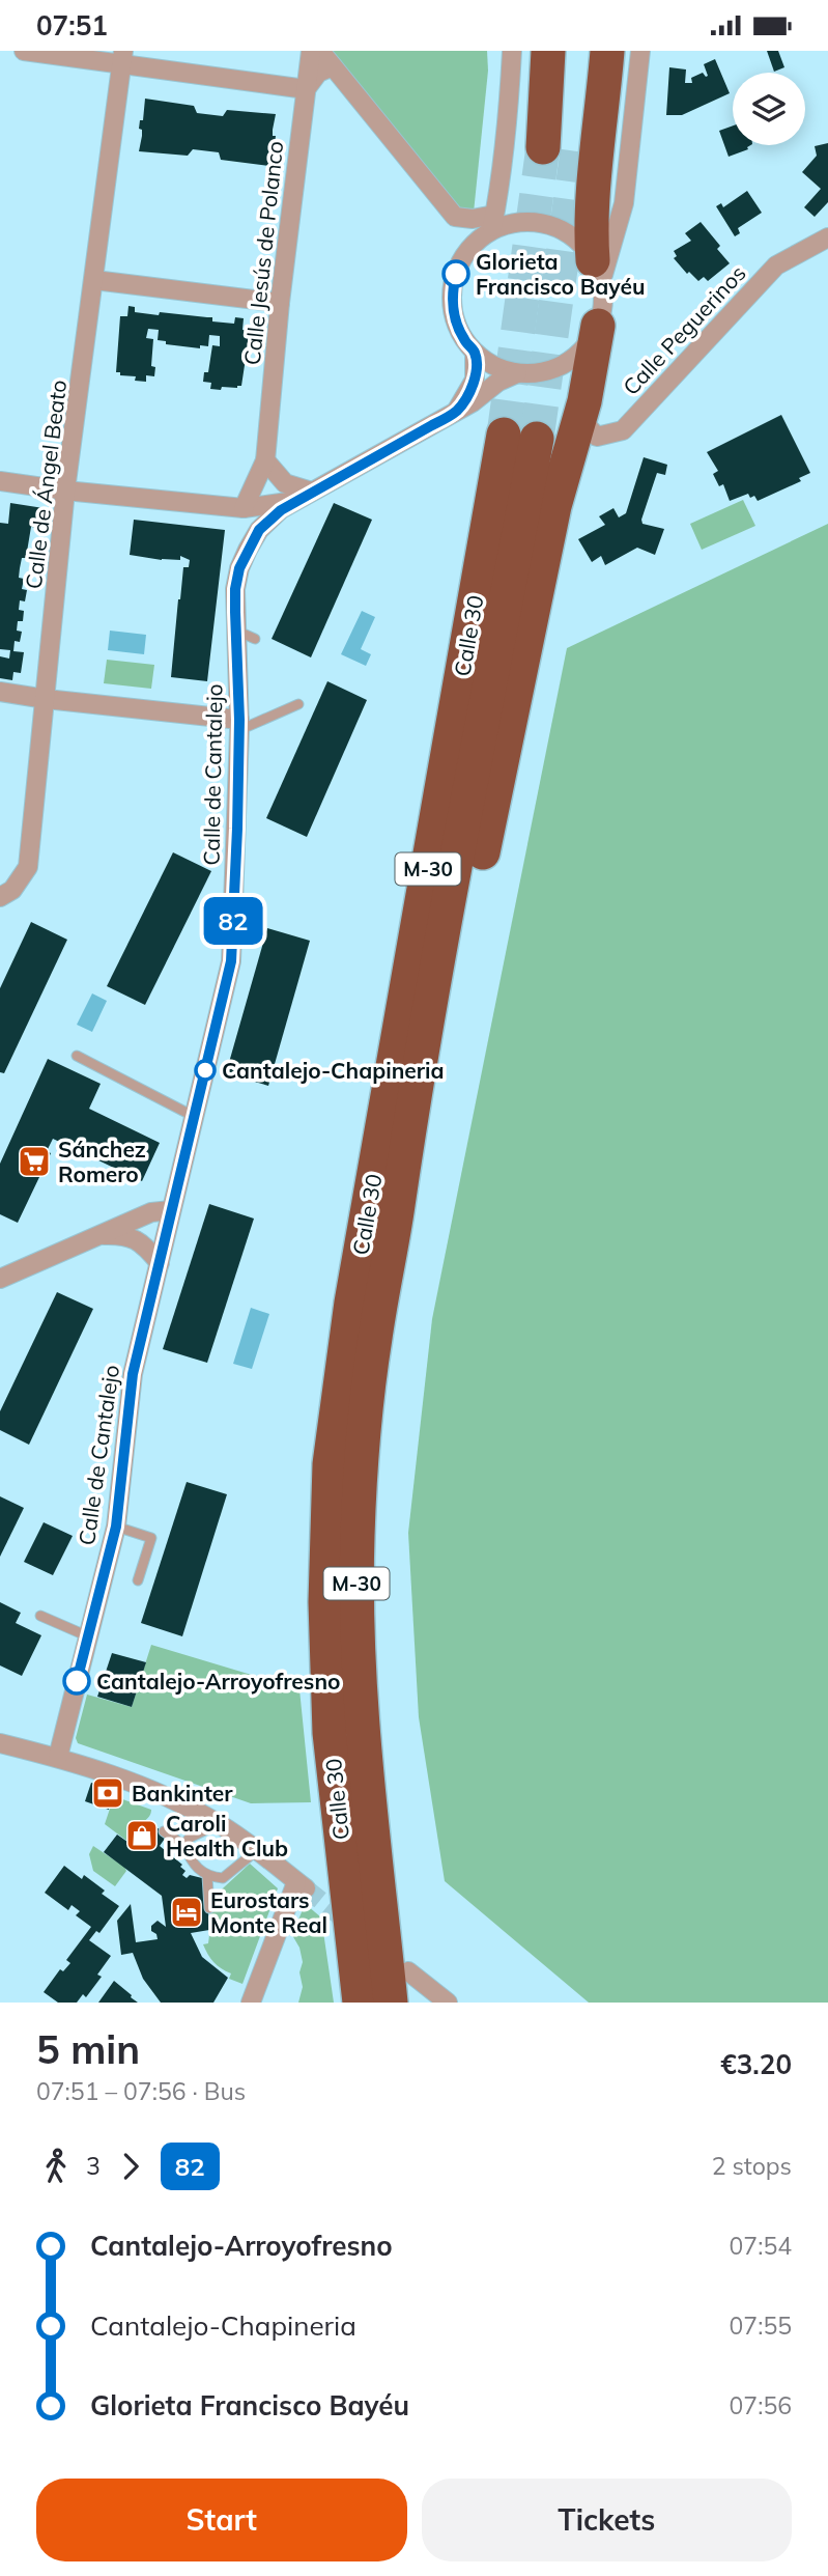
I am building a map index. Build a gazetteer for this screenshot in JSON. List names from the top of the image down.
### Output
{
  "streets": {
    "highway": ["Calle 30", "M-30"],
    "street": [
      "Calle Jesús de Polanco",
      "Calle Peguerinos",
      "Calle de Ángel Beato",
      "Calle de Cantalejo"
    ]
  },
  "places": {
    "other": ["Glorieta Francisco Bayéu", "Cantalejo-Chapineria", "Cantalejo-Arroyofresno"],
    "supermarket": ["Sánchez Romero"],
    "bank": ["Bankinter"],
    "shop": ["Caroli Health Club"],
    "hotel": ["Eurostars Monte Real"]
  },
  "lines": ["bus line 82"],
  "page": {
    "status": "07:51",
    "on_map": "82",
    "heading": ["5 min", "07:51 – 07:56 · Bus", "€3.20"],
    "legs": ["3", "82", "2 stops"],
    "list": [
      {
        "name": "Cantalejo-Arroyofresno",
        "value": "07:54"
      },
      {
        "name": "Cantalejo-Chapineria",
        "value": "07:55"
      },
      {
        "name": "Glorieta Francisco Bayéu",
        "value": "07:56"
      }
    ],
    "buttons": ["Start", "Tickets"]
  }
}
